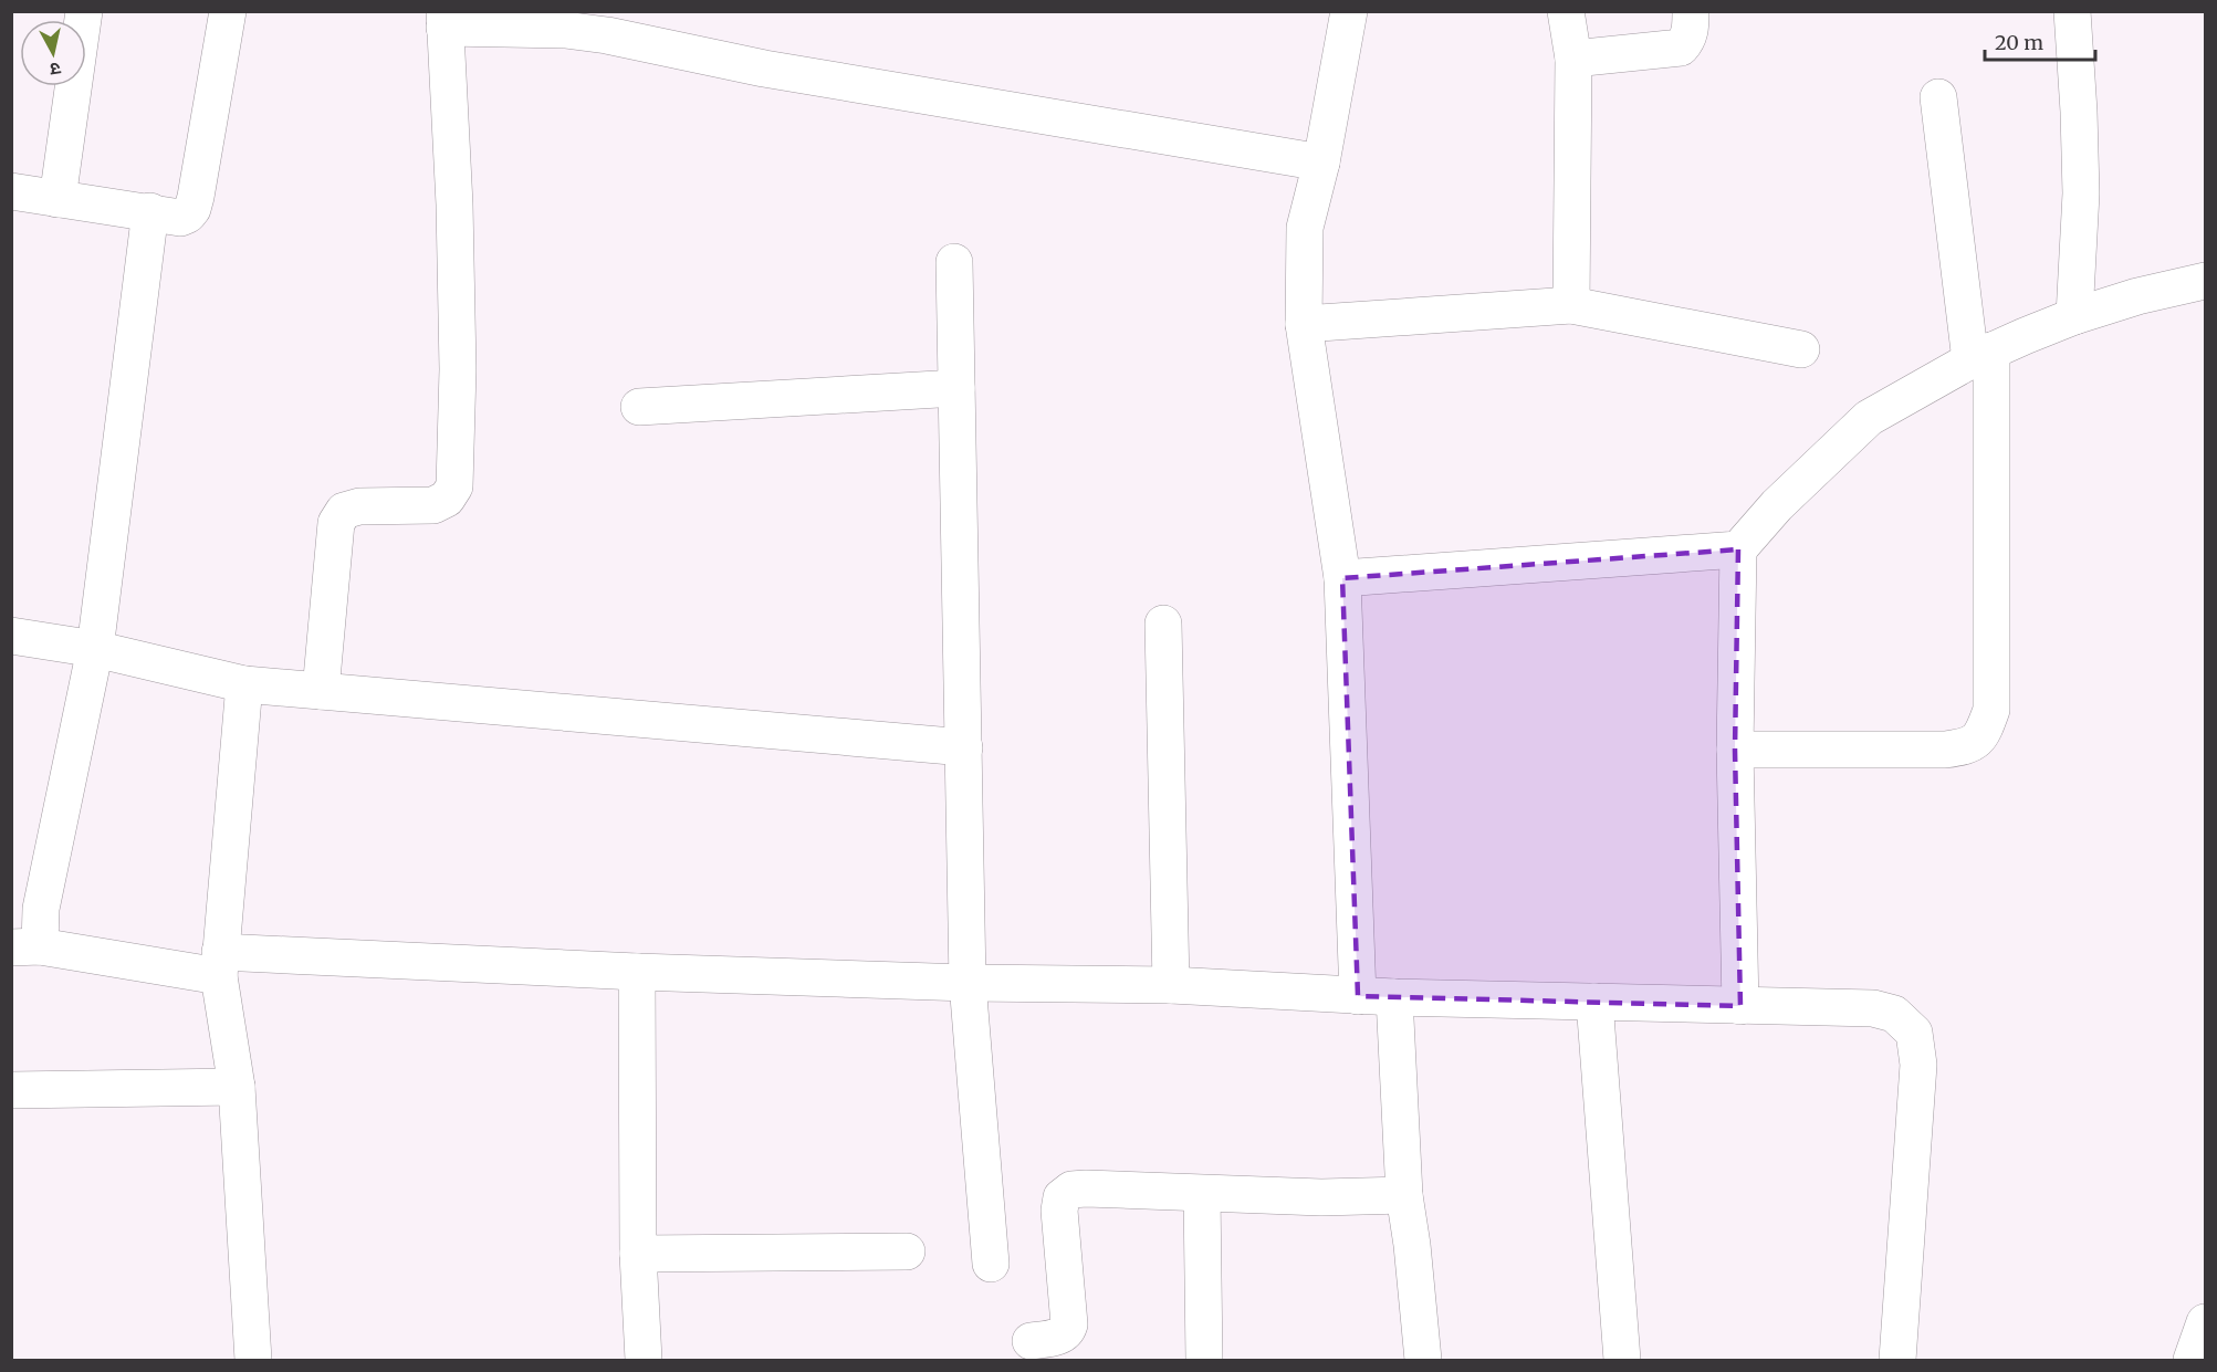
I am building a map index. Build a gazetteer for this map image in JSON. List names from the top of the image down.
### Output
{
  "scale_bar": "20 m",
  "north": "bottom"
}
